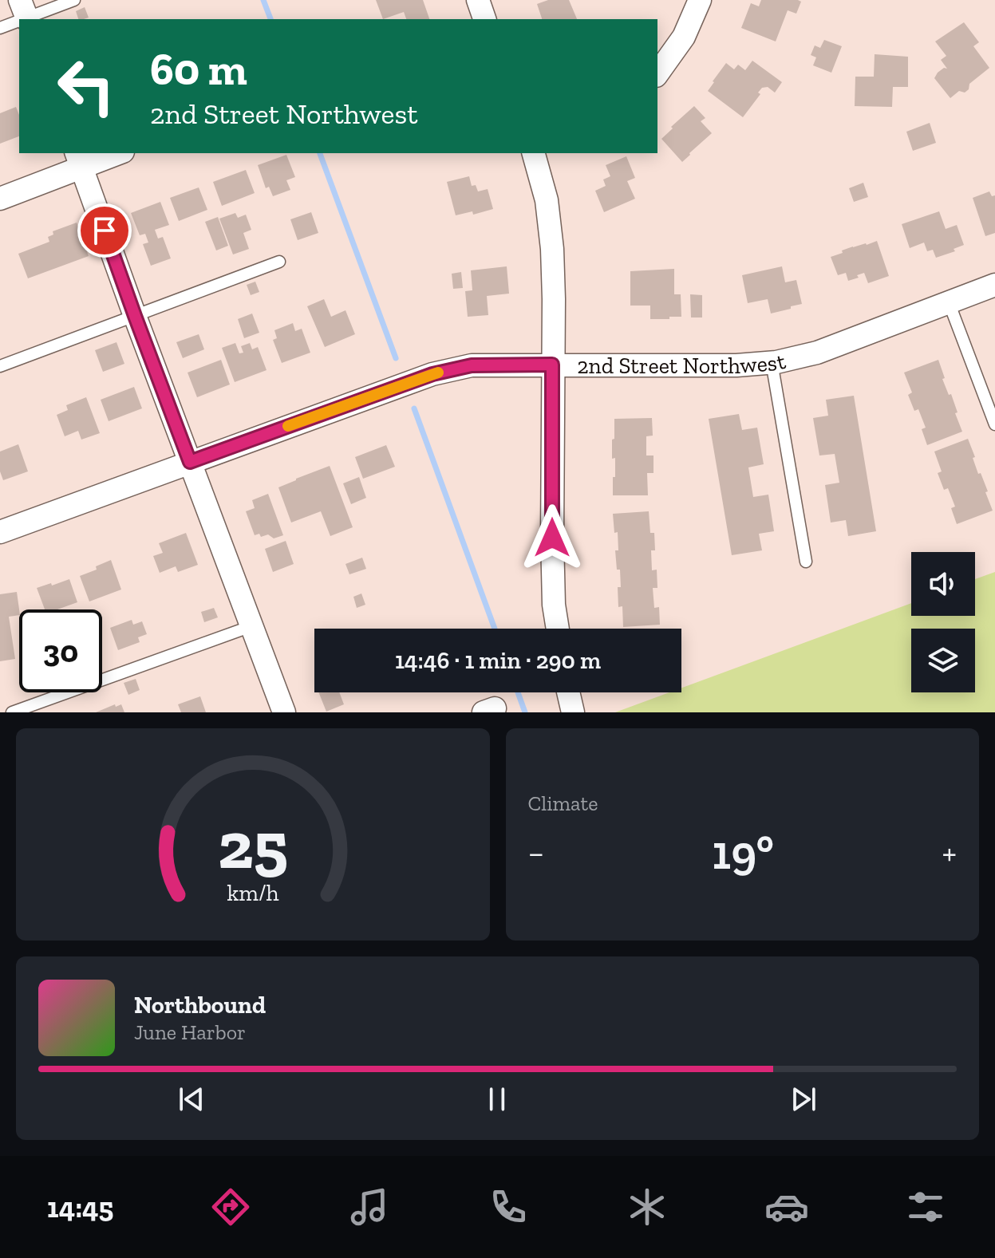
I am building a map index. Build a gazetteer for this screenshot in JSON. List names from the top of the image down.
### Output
{
  "streets": {
    "street": ["2nd Street Northwest"]
  },
  "page": {
    "turn": ["60 m", "2nd Street Northwest"],
    "limit": "30",
    "trip": "14:46 · 1 min · 290 m",
    "tile": "Climate",
    "heat": ["−", "19°", "+"],
    "song": ["Northbound", "June Harbor"],
    "tabs": "14:45",
    "gauge": ["25", "km/h"]
  }
}
